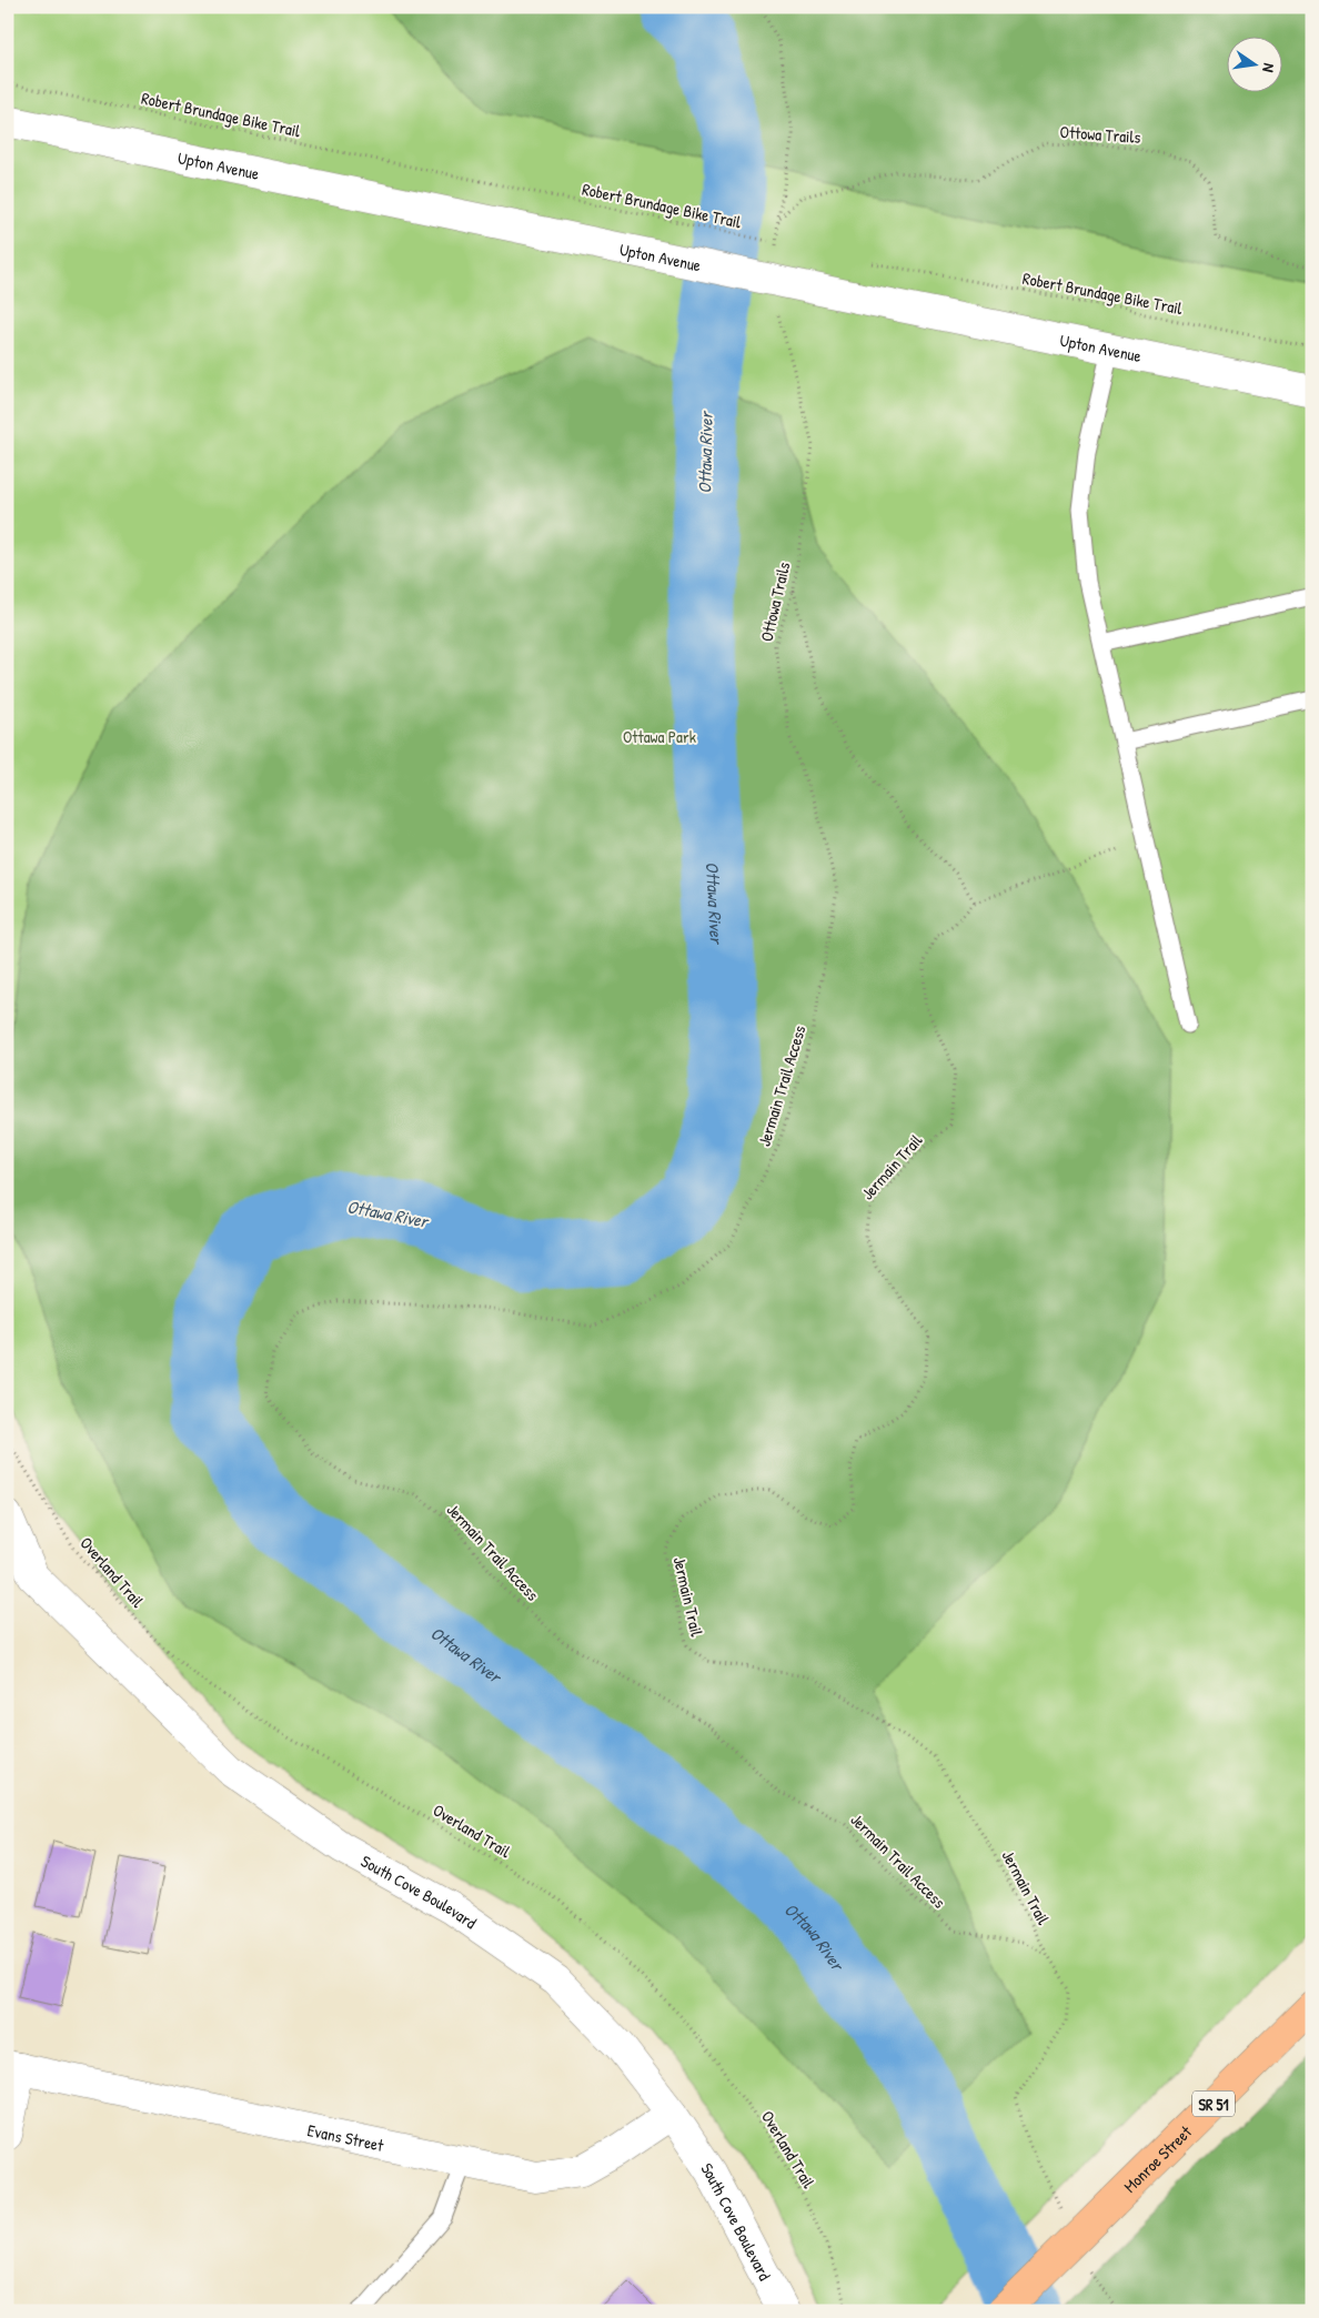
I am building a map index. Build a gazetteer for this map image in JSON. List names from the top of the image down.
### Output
{
  "streets": {
    "main road": ["SR 51", "Monroe Street"],
    "street": ["Upton Avenue", "South Cove Boulevard", "Evans Street"],
    "path": [
      "Robert Brundage Bike Trail",
      "Ottowa Trails",
      "Jermain Trail Access",
      "Jermain Trail",
      "Overland Trail"
    ]
  },
  "crossings": [
    ["Ottowa Trails", "Jermain Trail Access"],
    ["Jermain Trail Access", "Jermain Trail"],
    ["South Cove Boulevard", "Evans Street"]
  ],
  "water": ["Ottawa River"],
  "parks": ["Ottawa Park"],
  "north": "right"
}
